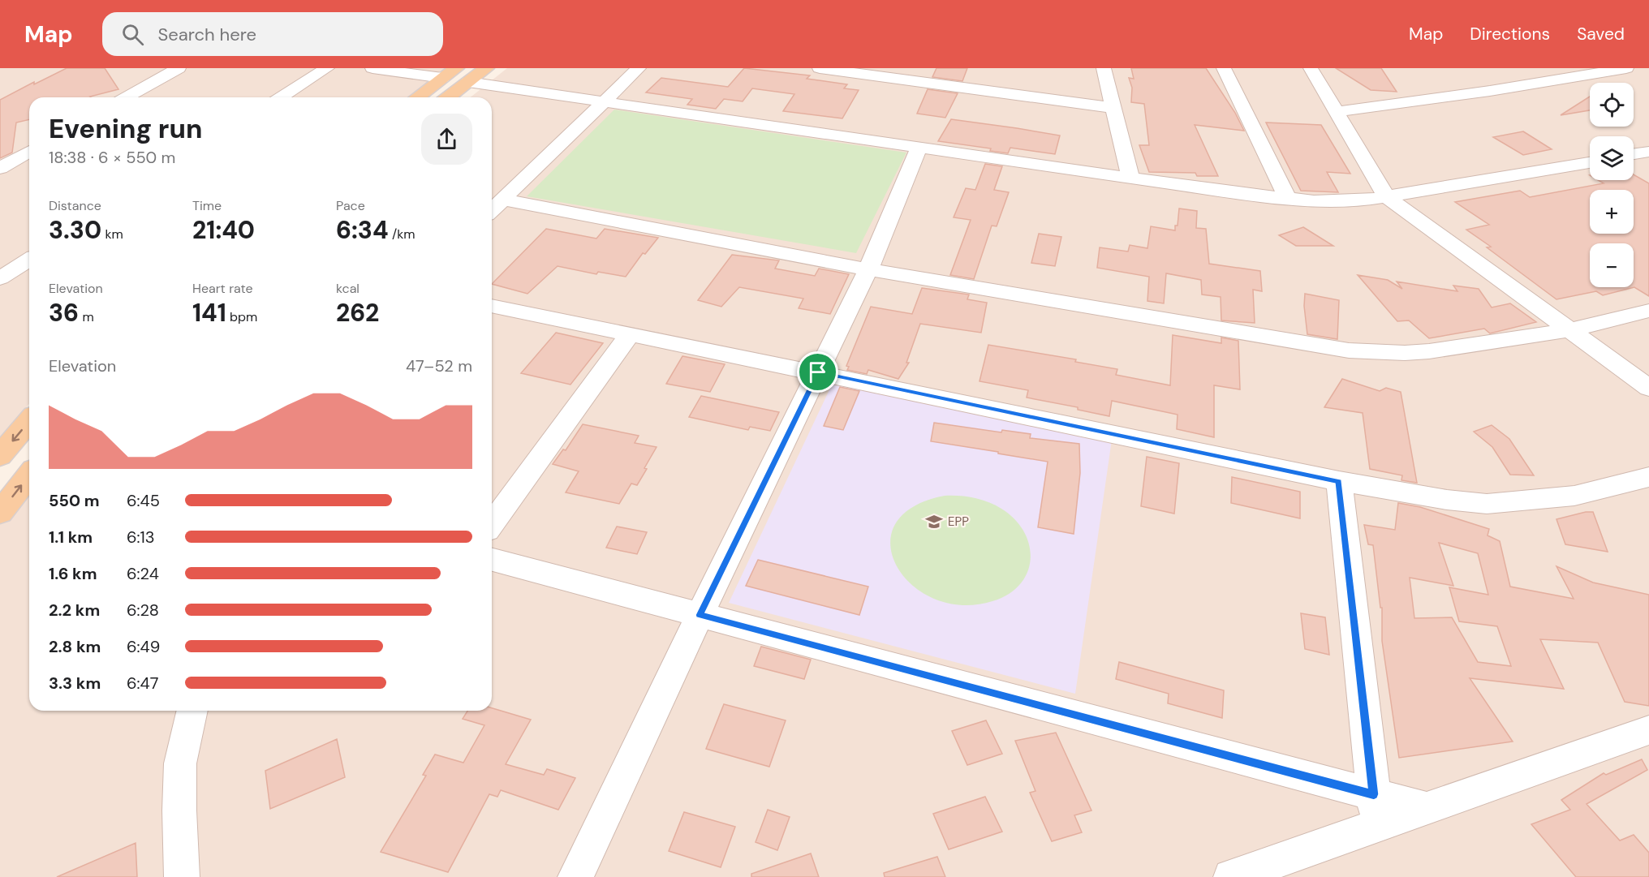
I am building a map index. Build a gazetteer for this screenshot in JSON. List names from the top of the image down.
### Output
{
  "places": {
    "school or university": ["EPP"]
  },
  "page": {
    "header": "Map",
    "search": "Search here",
    "nav": ["Map", "Directions", "Saved"],
    "map_buttons": ["+", "−"],
    "heading": ["Evening run", "18:38 · 6 × 550 m"],
    "stats": [
      ["Distance", "3.30 km"],
      ["Time", "21:40"],
      ["Pace", "6:34 /km"],
      ["Elevation", "36 m"],
      ["Heart rate", "141 bpm"],
      ["kcal", "262"]
    ],
    "chart": ["Elevation", "47–52 m"],
    "list": [
      {
        "name": "550 m",
        "note": "6:45"
      },
      {
        "name": "1.1 km",
        "note": "6:13"
      },
      {
        "name": "1.6 km",
        "note": "6:24"
      },
      {
        "name": "2.2 km",
        "note": "6:28"
      },
      {
        "name": "2.8 km",
        "note": "6:49"
      },
      {
        "name": "3.3 km",
        "note": "6:47"
      }
    ]
  }
}
